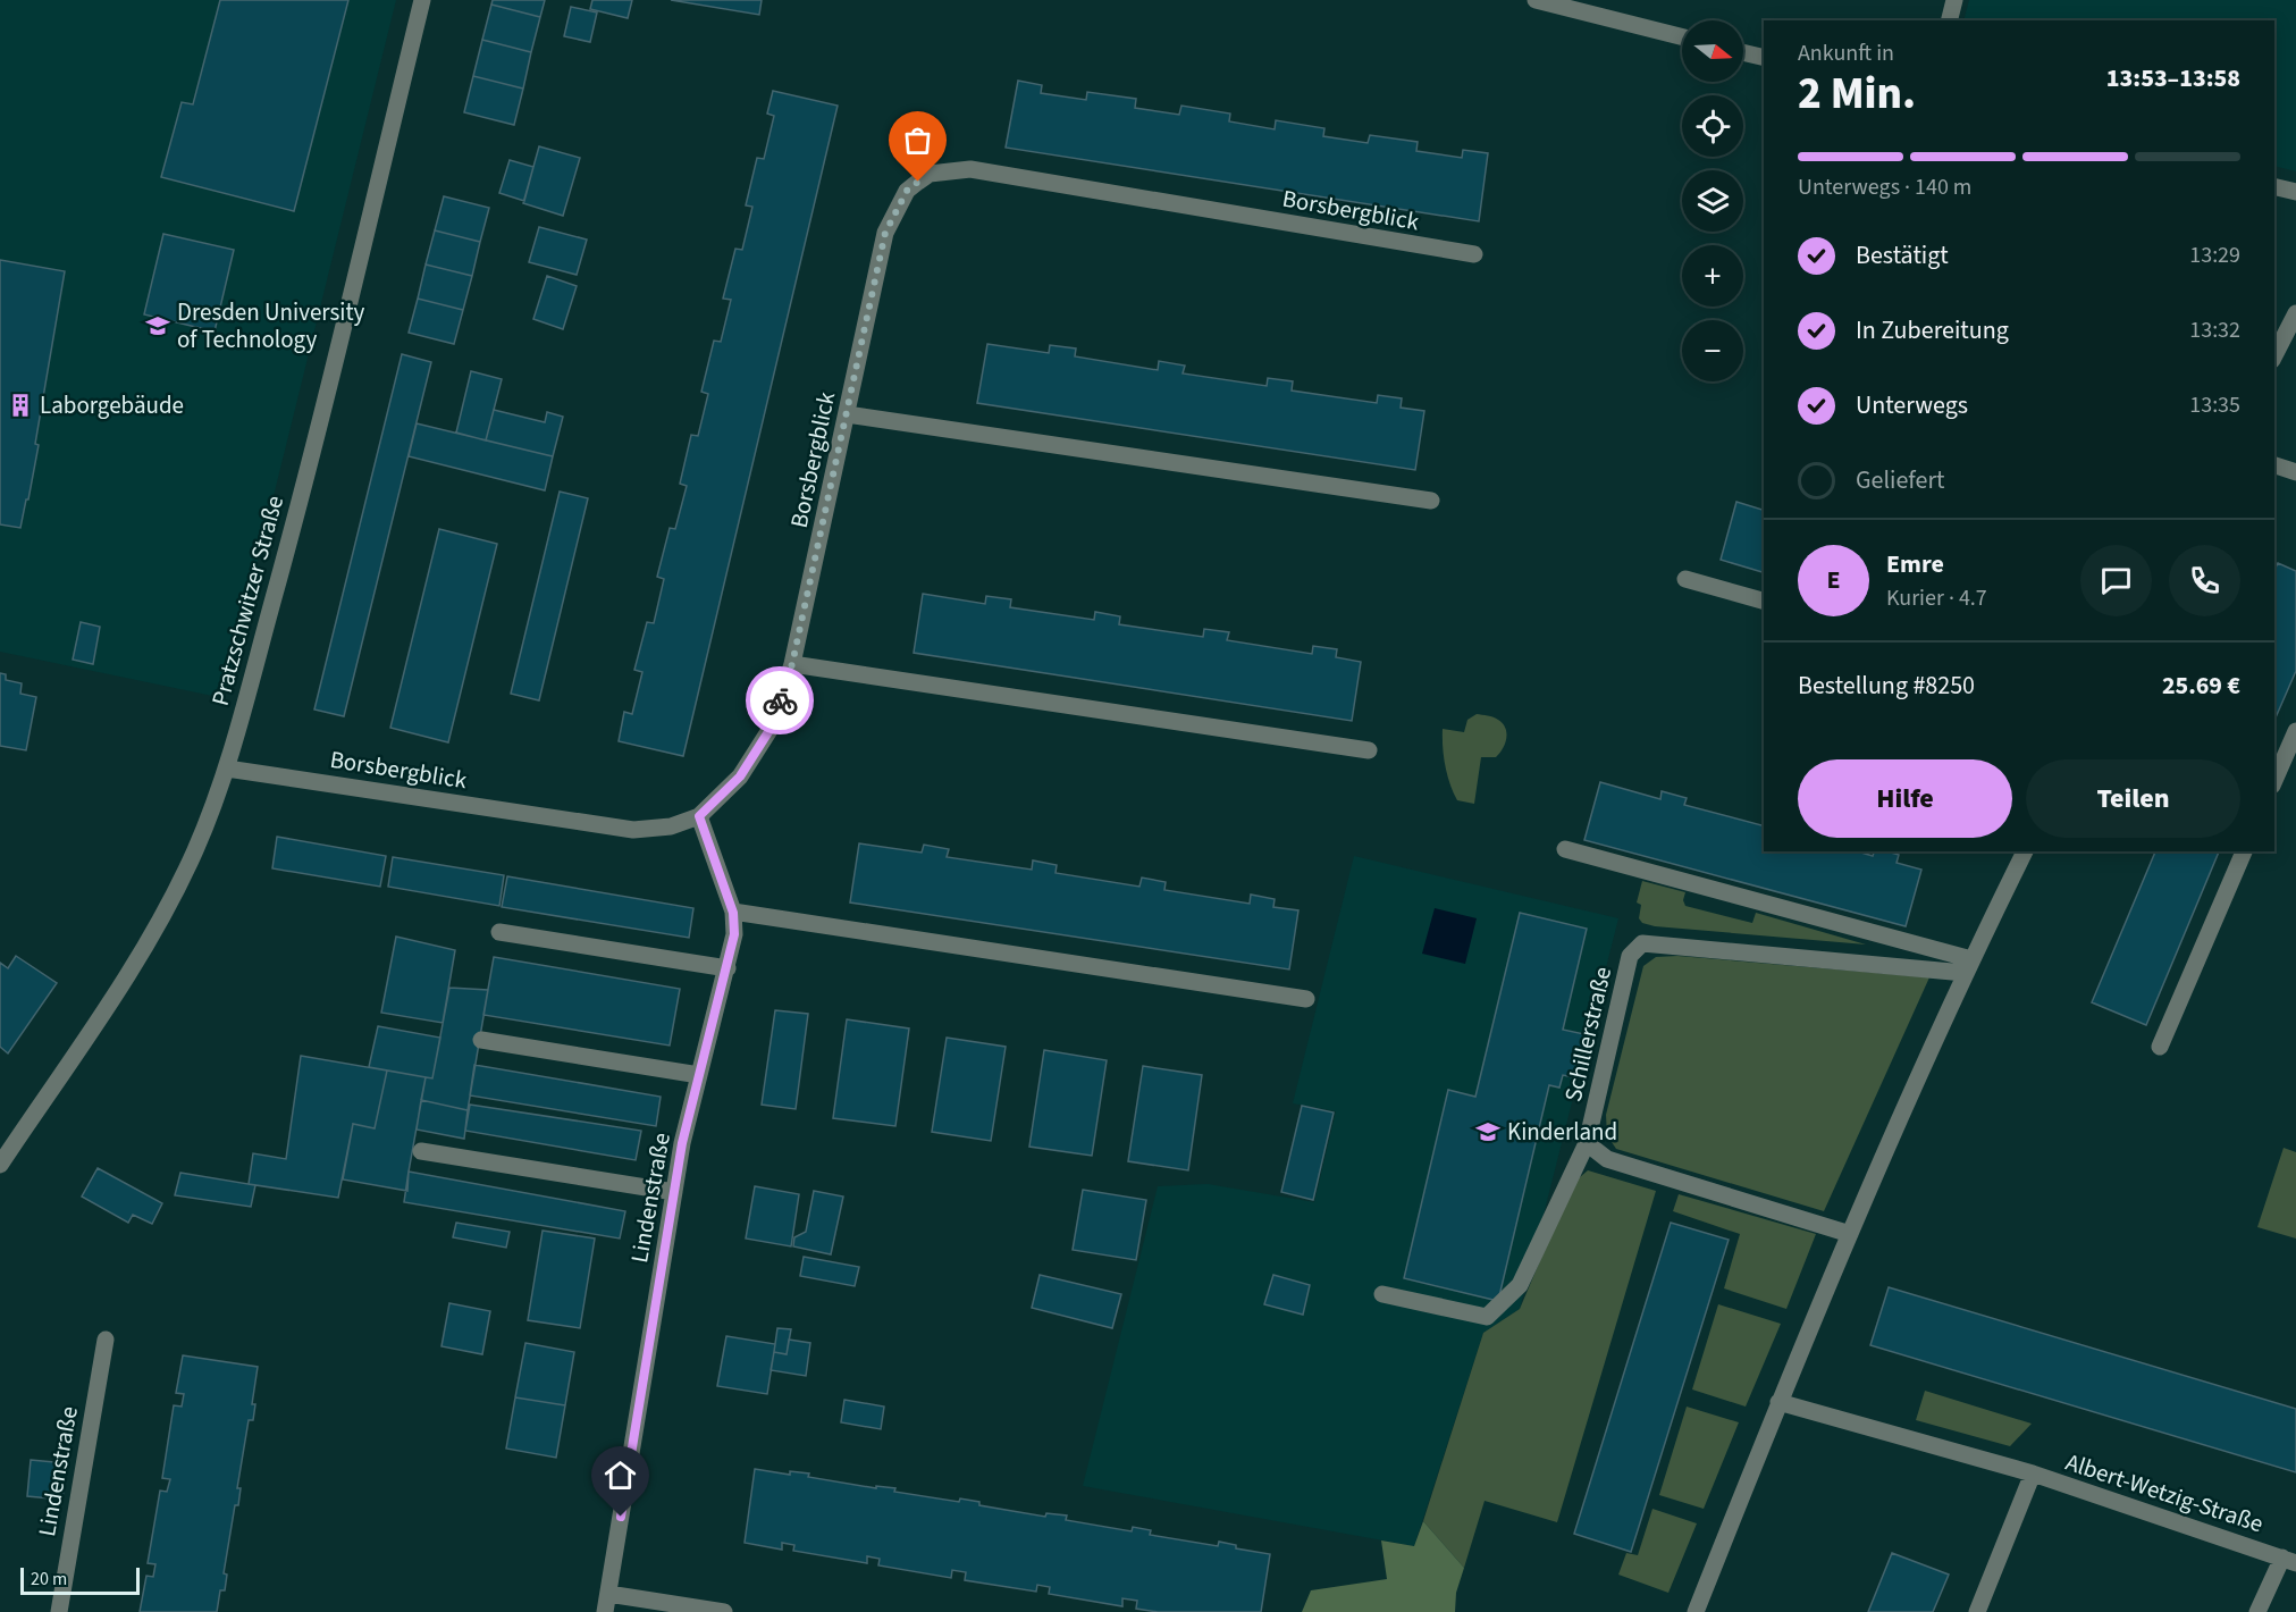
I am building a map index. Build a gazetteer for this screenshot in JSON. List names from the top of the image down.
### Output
{
  "streets": {
    "street": [
      "Borsbergblick",
      "Pratzschwitzer Straße",
      "Schillerstraße",
      "Lindenstraße",
      "Albert-Wetzig-Straße"
    ]
  },
  "crossings": [
    ["Borsbergblick", "Pratzschwitzer Straße"],
    ["Borsbergblick", "Lindenstraße"]
  ],
  "places": {
    "school or university": ["Dresden University of Technology", "Kinderland"],
    "building": ["Laborgebäude"]
  },
  "scale_bar": "20 m",
  "north": "right",
  "page": {
    "map_buttons": ["+", "−"],
    "heading": ["2 Min.", "Ankunft in", "13:53–13:58"],
    "panel": [
      "Emre",
      "Kurier · 4.7",
      "Bestellung #8250",
      "25.69 €"
    ],
    "bar": "Unterwegs · 140 m",
    "list": [
      ["Bestätigt", "13:29"],
      ["In Zubereitung", "13:32"],
      ["Unterwegs", "13:35"],
      "Geliefert"
    ],
    "round": "E",
    "buttons": ["Hilfe", "Teilen"],
    "scale": "20 m"
  }
}
